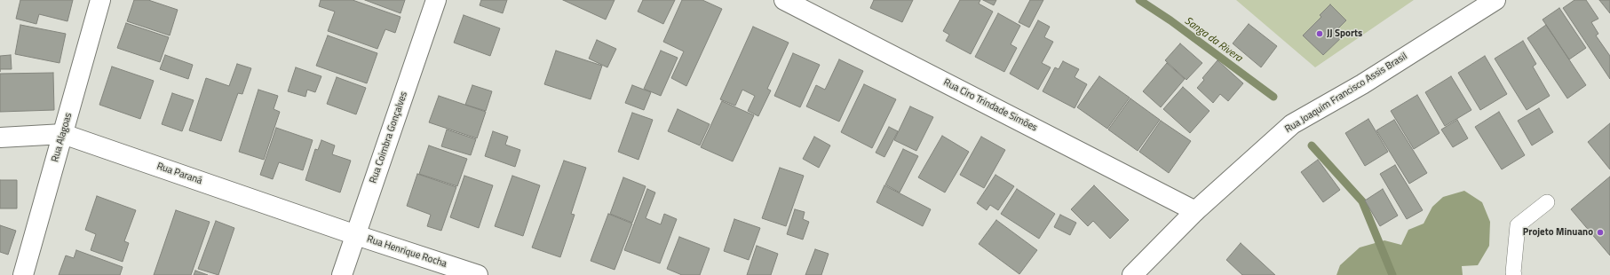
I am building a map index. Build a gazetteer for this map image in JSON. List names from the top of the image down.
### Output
{
  "streets": {
    "street": [
      "Rua Joaquim Francisco Assis Brasil",
      "Rua Ciro Trindade Simões",
      "Rua Alagoas",
      "Rua Coimbra Gonçalves",
      "Rua Paraná",
      "Rua Henrique Rocha"
    ]
  },
  "crossings": [
    ["Rua Joaquim Francisco Assis Brasil", "Rua Ciro Trindade Simões"],
    ["Rua Alagoas", "Rua Paraná"],
    ["Rua Coimbra Gonçalves", "Rua Paraná"],
    ["Rua Coimbra Gonçalves", "Rua Henrique Rocha"],
    ["Rua Paraná", "Rua Henrique Rocha"]
  ],
  "water": ["Sanga da Rivera"],
  "places": ["JJ Sports", "Projeto Minuano"]
}
